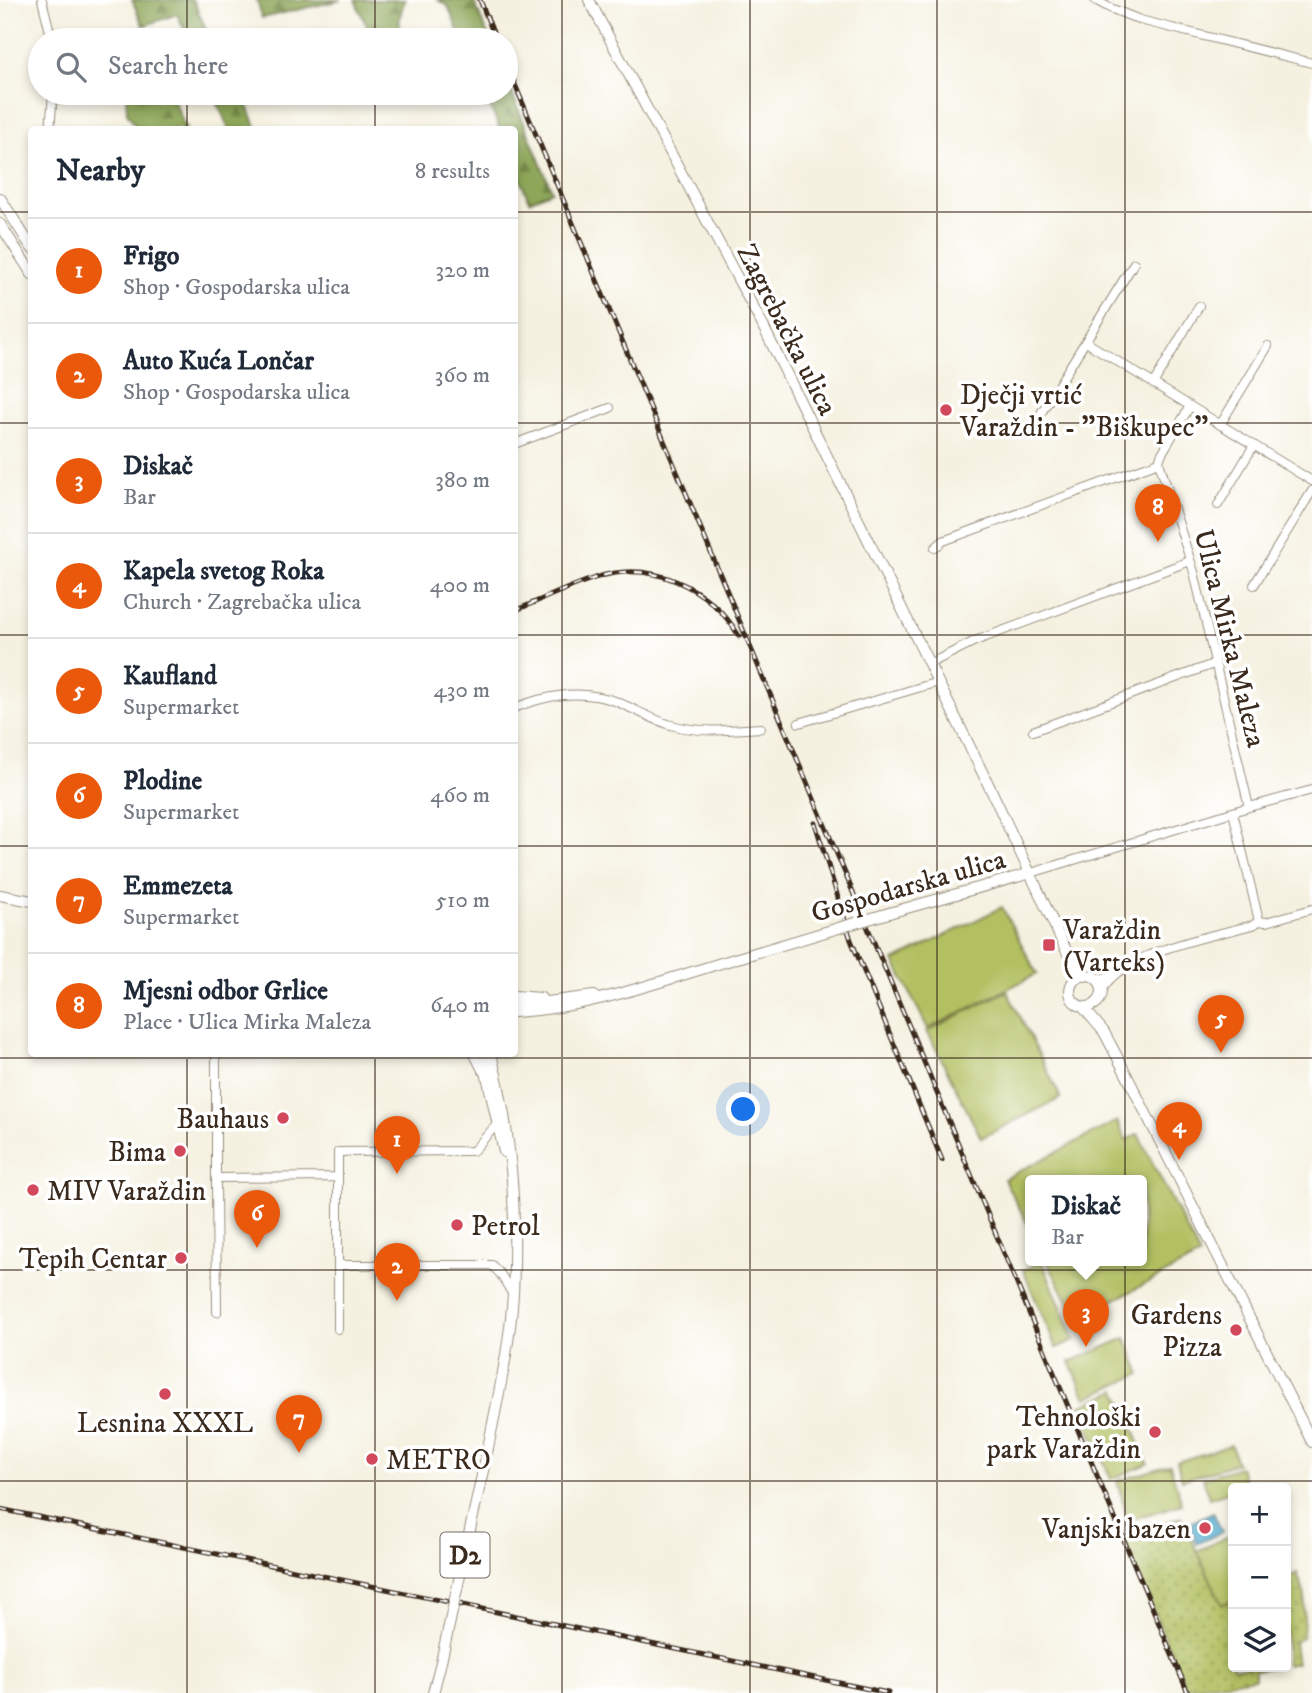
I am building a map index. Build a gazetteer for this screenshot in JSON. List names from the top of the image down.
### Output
{
  "streets": {
    "main road": ["Zagrebačka ulica", "Gospodarska ulica", "D2"],
    "street": ["Ulica Mirka Maleza"]
  },
  "crossings": [
    ["Zagrebačka ulica", "Gospodarska ulica"],
    ["Ulica Mirka Maleza", "Gospodarska ulica"]
  ],
  "places": {
    "other": [
      "Dječji vrtić Varaždin - \"Biškupec\"",
      "Bauhaus",
      "Bima",
      "MIV Varaždin",
      "Petrol",
      "Tepih Centar",
      "Gardens Pizza",
      "Lesnina XXXL",
      "Tehnološki park Varaždin",
      "METRO",
      "Vanjski bazen"
    ],
    "transit": ["Varaždin (Varteks)"]
  },
  "page": {
    "search": "Search here",
    "heading": ["Nearby", "8 results"],
    "list": [
      {
        "mark": "1",
        "name": "Frigo",
        "note": "Shop · Gospodarska ulica",
        "value": "320 m"
      },
      {
        "mark": "2",
        "name": "Auto Kuća Lončar",
        "note": "Shop · Gospodarska ulica",
        "value": "360 m"
      },
      {
        "mark": "3",
        "name": "Diskač",
        "note": "Bar",
        "value": "380 m"
      },
      {
        "mark": "4",
        "name": "Kapela svetog Roka",
        "note": "Church · Zagrebačka ulica",
        "value": "400 m"
      },
      {
        "mark": "5",
        "name": "Kaufland",
        "note": "Supermarket",
        "value": "430 m"
      },
      {
        "mark": "6",
        "name": "Plodine",
        "note": "Supermarket",
        "value": "460 m"
      },
      {
        "mark": "7",
        "name": "Emmezeta",
        "note": "Supermarket",
        "value": "510 m"
      },
      {
        "mark": "8",
        "name": "Mjesni odbor Grlice",
        "note": "Place · Ulica Mirka Maleza",
        "value": "640 m"
      }
    ],
    "pins": [
      "8",
      "5",
      "4",
      "1",
      "6",
      "2",
      "3",
      "7"
    ],
    "popup": ["Diskač", "Bar"],
    "map_buttons": ["+", "−"]
  }
}
